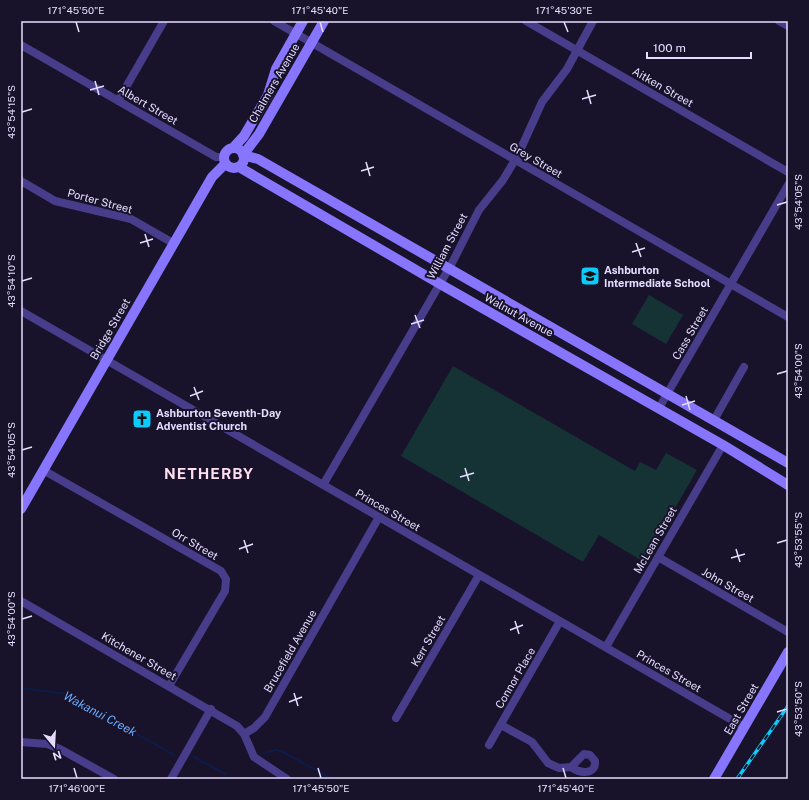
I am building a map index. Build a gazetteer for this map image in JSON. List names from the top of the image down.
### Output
{
  "streets": {
    "street": [
      "Chalmers Avenue",
      "Aitken Street",
      "Albert Street",
      "Grey Street",
      "Porter Street",
      "William Street",
      "Walnut Avenue",
      "Bridge Street",
      "Cass Street",
      "Princes Street",
      "McLean Street",
      "Orr Street",
      "John Street",
      "Kerr Street",
      "Brucefield Avenue",
      "Kitchener Street",
      "Connor Place",
      "East Street"
    ]
  },
  "crossings": [
    ["Chalmers Avenue", "Albert Street"],
    ["Chalmers Avenue", "Grey Street"],
    ["Chalmers Avenue", "Walnut Avenue"],
    ["Chalmers Avenue", "Bridge Street"],
    ["Aitken Street", "William Street"],
    ["Albert Street", "Walnut Avenue"],
    ["Albert Street", "Bridge Street"],
    ["Grey Street", "William Street"],
    ["Grey Street", "Cass Street"],
    ["Porter Street", "Bridge Street"],
    ["William Street", "Walnut Avenue"],
    ["William Street", "Princes Street"],
    ["Walnut Avenue", "Bridge Street"],
    ["Walnut Avenue", "Cass Street"],
    ["Walnut Avenue", "McLean Street"],
    ["Bridge Street", "Princes Street"],
    ["Bridge Street", "Orr Street"],
    ["Princes Street", "McLean Street"],
    ["Princes Street", "Kerr Street"],
    ["Princes Street", "Brucefield Avenue"],
    ["Princes Street", "Connor Place"],
    ["Princes Street", "East Street"],
    ["McLean Street", "John Street"],
    ["Orr Street", "Kitchener Street"],
    ["Brucefield Avenue", "Kitchener Street"]
  ],
  "districts": ["NETHERBY"],
  "water": ["Wakanui Creek"],
  "places": {
    "school or university": ["Ashburton Intermediate School"],
    "church": ["Ashburton Seventh-Day Adventist Church"]
  },
  "scale_bar": "100 m",
  "north": "bottom",
  "coordinates": [
    "171°45'50\"E",
    "171°45'40\"E",
    "171°45'30\"E",
    "43°54'15\"S",
    "43°54'05\"S",
    "43°54'10\"S",
    "43°54'00\"S",
    "43°53'55\"S",
    "43°53'50\"S",
    "171°46'00\"E"
  ]
}
